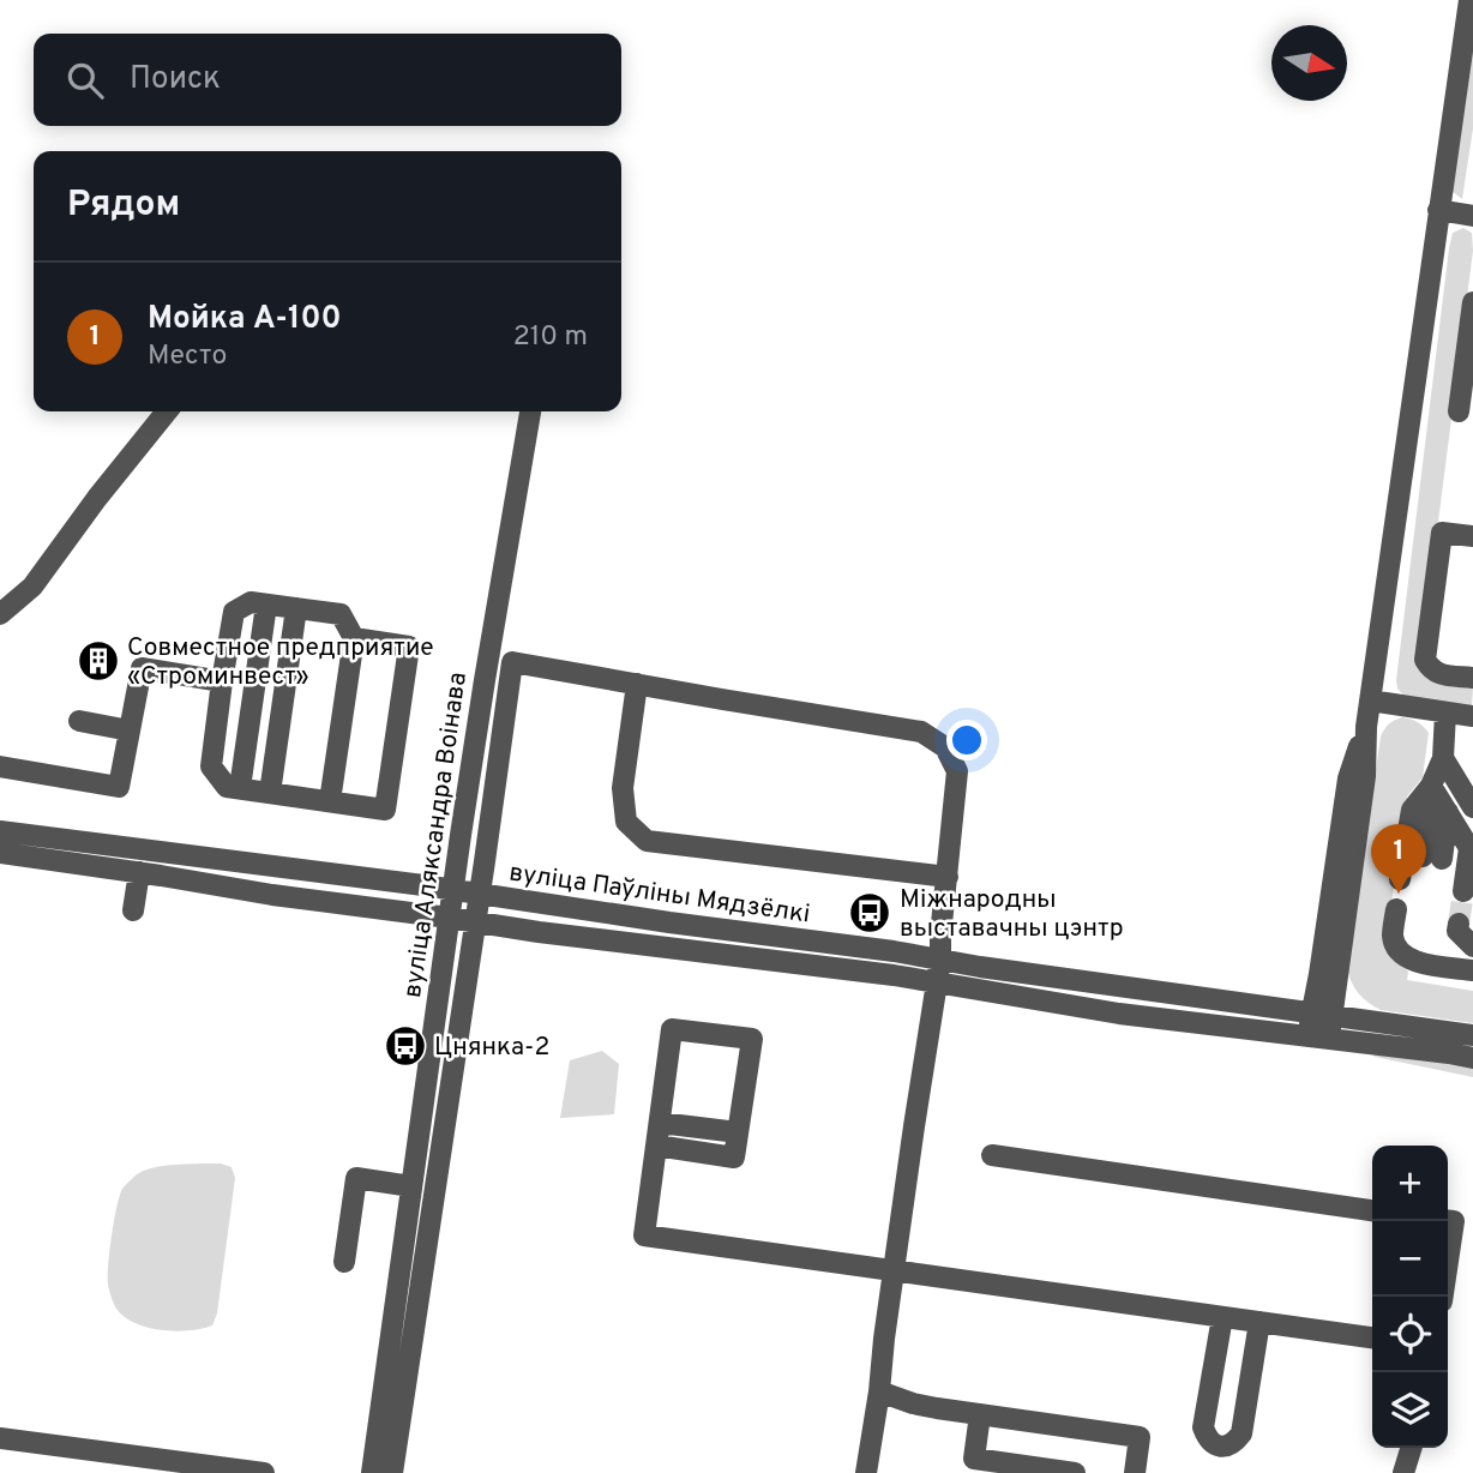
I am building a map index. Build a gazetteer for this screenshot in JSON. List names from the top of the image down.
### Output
{
  "streets": {
    "street": ["вуліца Аляксандра Воінава", "вуліца Паўліны Мядзёлкі"]
  },
  "crossings": [
    ["вуліца Аляксандра Воінава", "вуліца Паўліны Мядзёлкі"]
  ],
  "places": {
    "building": ["Совместное предприятие «Строминвест»"],
    "bus stop": ["Міжнародны выставачны цэнтр", "Цнянка-2"]
  },
  "north": "right",
  "page": {
    "search": "Поиск",
    "heading": "Рядом",
    "list": [
      {
        "mark": "1",
        "name": "Мойка A-100",
        "note": "Место",
        "value": "210 m"
      }
    ],
    "pins": "1",
    "map_buttons": ["+", "−"]
  }
}
